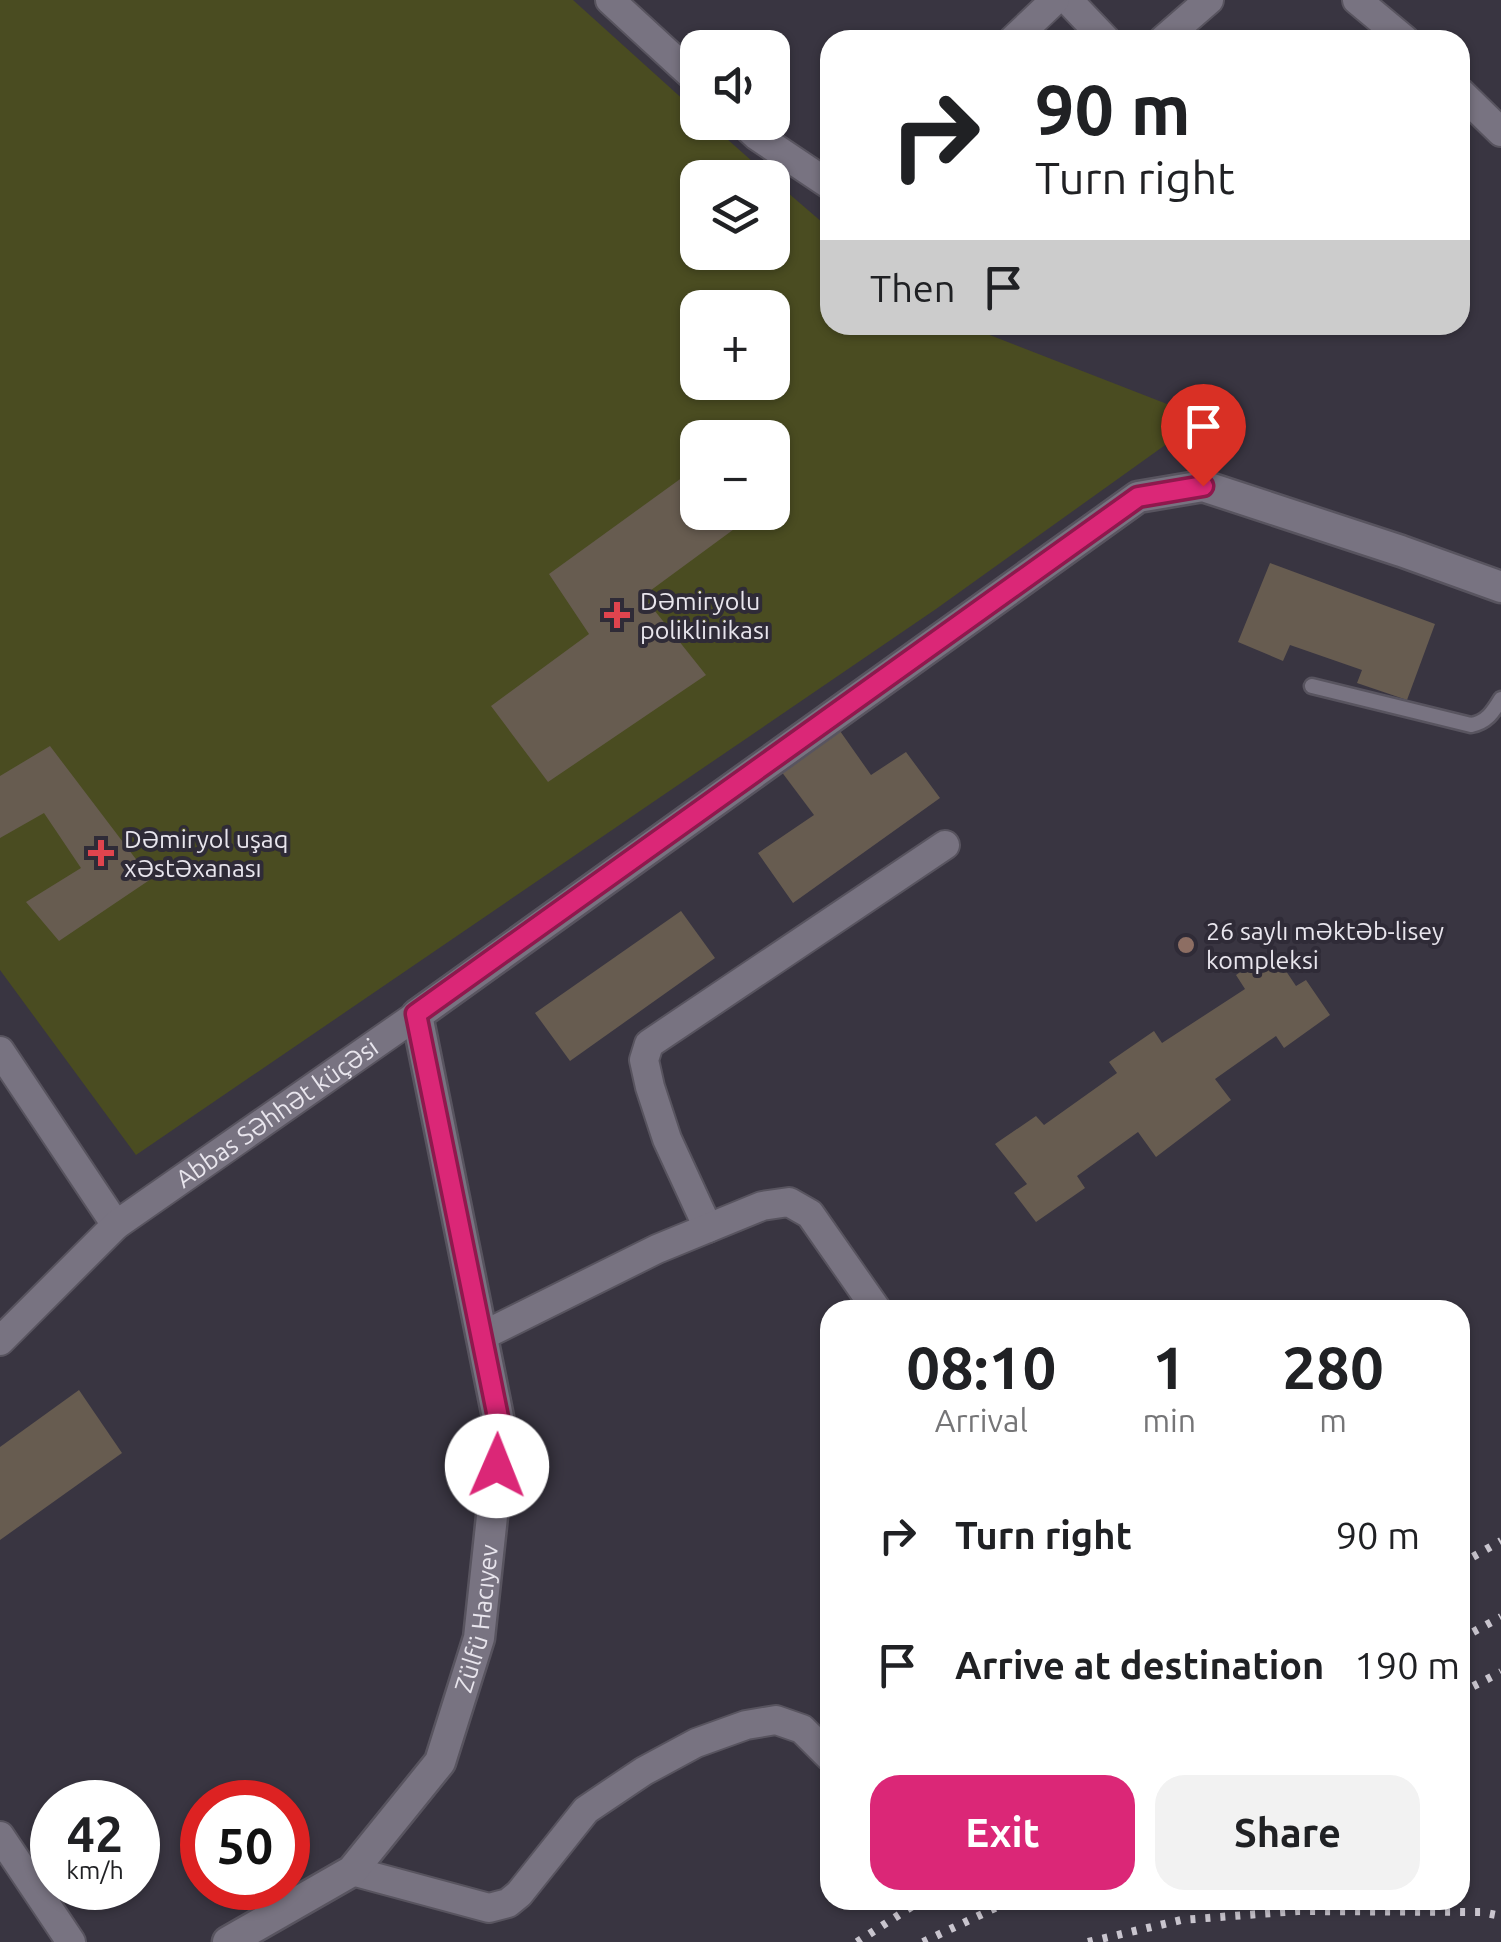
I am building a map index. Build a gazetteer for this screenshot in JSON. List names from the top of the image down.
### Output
{
  "streets": {
    "main road": ["Abbas Səhhət küçəsi", "Zülfü Hacıyev"]
  },
  "crossings": [
    ["Abbas Səhhət küçəsi", "Zülfü Hacıyev"]
  ],
  "places": {
    "health": ["Dəmiryolu poliklinikası", "Dəmiryol uşaq xəstəxanası"],
    "other": ["26 saylı məktəb-lisey kompleksi"]
  },
  "page": {
    "map_buttons": ["+", "−"],
    "turn": ["90 m", "Turn right"],
    "then": "Then",
    "eta": [
      "08:10",
      "Arrival",
      "1",
      "min",
      "280",
      "m"
    ],
    "list": [
      {
        "name": "Turn right",
        "value": "90 m"
      },
      {
        "name": "Arrive at destination",
        "value": "190 m"
      }
    ],
    "buttons": ["Exit", "Share"],
    "speed": "42 km/h",
    "limit": "50"
  }
}
